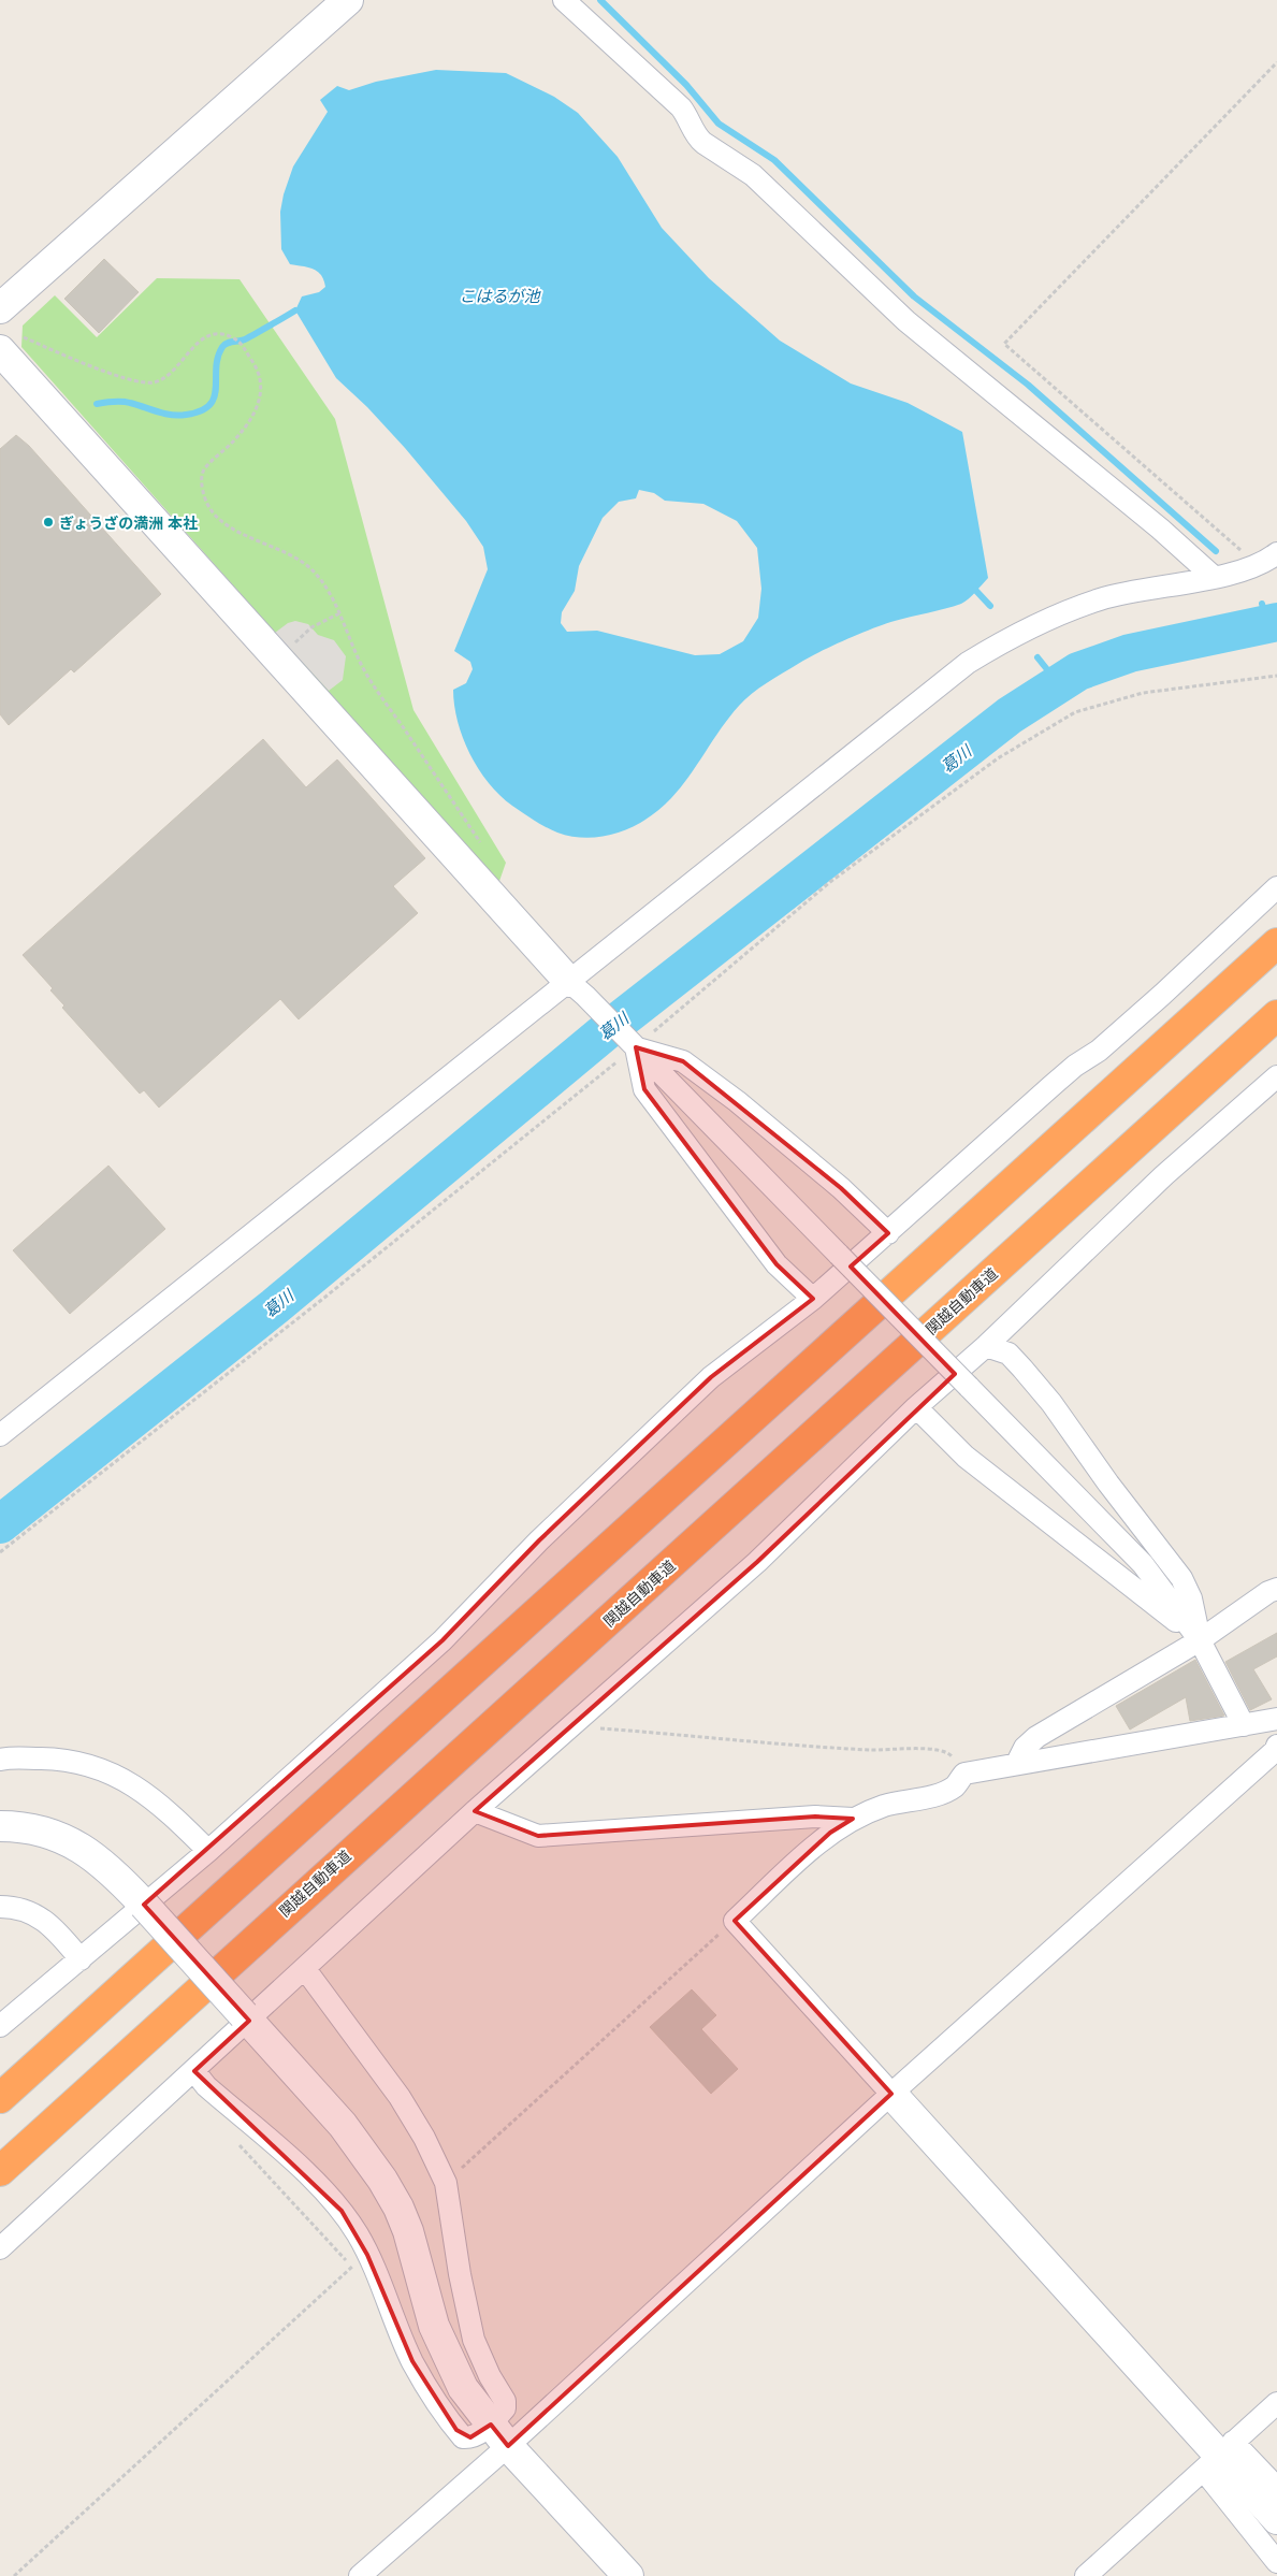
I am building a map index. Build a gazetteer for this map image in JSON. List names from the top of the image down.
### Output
{
  "streets": {
    "highway": ["関越自動車道"]
  },
  "water": ["こはるが池", "葛川"],
  "places": ["ぎょうざの満洲 本社"]
}
